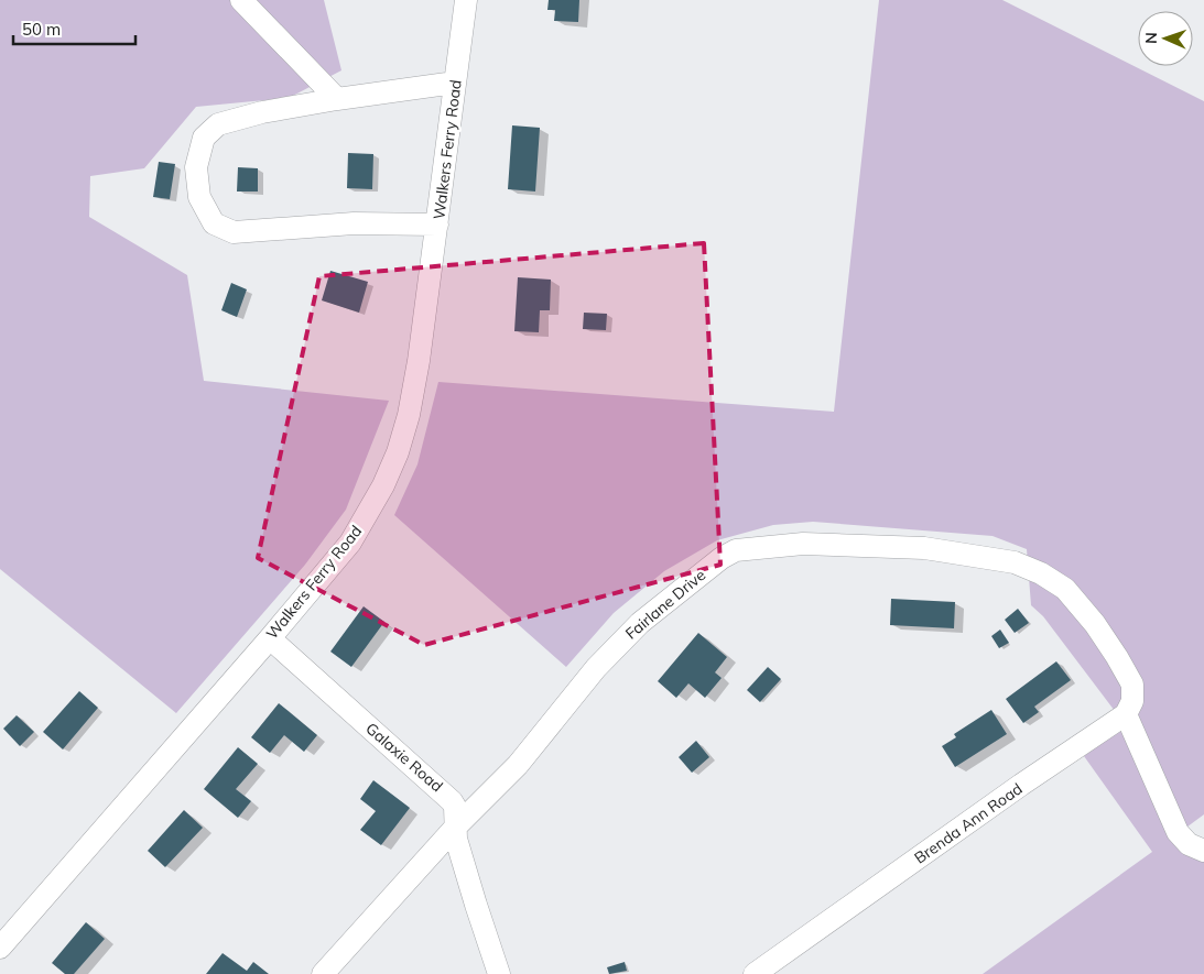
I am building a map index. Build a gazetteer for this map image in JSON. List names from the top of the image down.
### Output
{
  "streets": {
    "street": [
      "Walkers Ferry Road",
      "Fairlane Drive",
      "Galaxie Road",
      "Brenda Ann Road"
    ]
  },
  "crossings": [
    ["Walkers Ferry Road", "Galaxie Road"],
    ["Fairlane Drive", "Galaxie Road"],
    ["Fairlane Drive", "Brenda Ann Road"]
  ],
  "scale_bar": "50 m",
  "north": "left"
}
